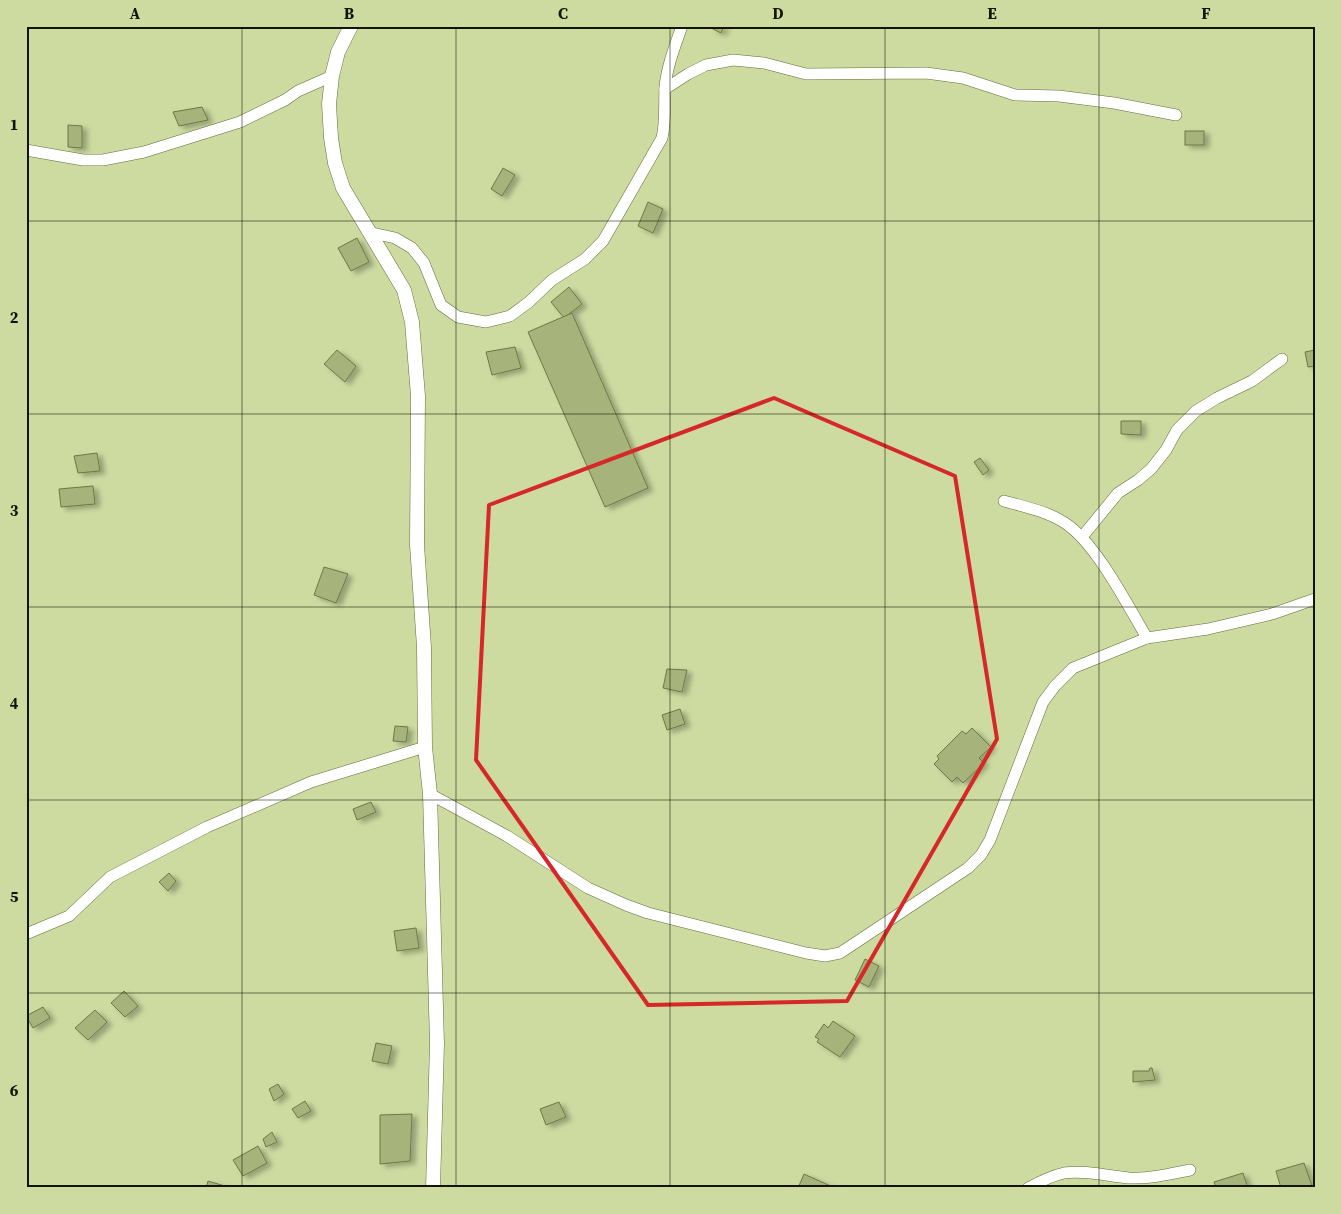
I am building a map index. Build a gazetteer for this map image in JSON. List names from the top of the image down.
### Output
{
  "grid": {
    "columns": [
      "A",
      "B",
      "C",
      "D",
      "E",
      "F"
    ],
    "rows": [
      "1",
      "2",
      "3",
      "4",
      "5",
      "6"
    ]
  }
}
